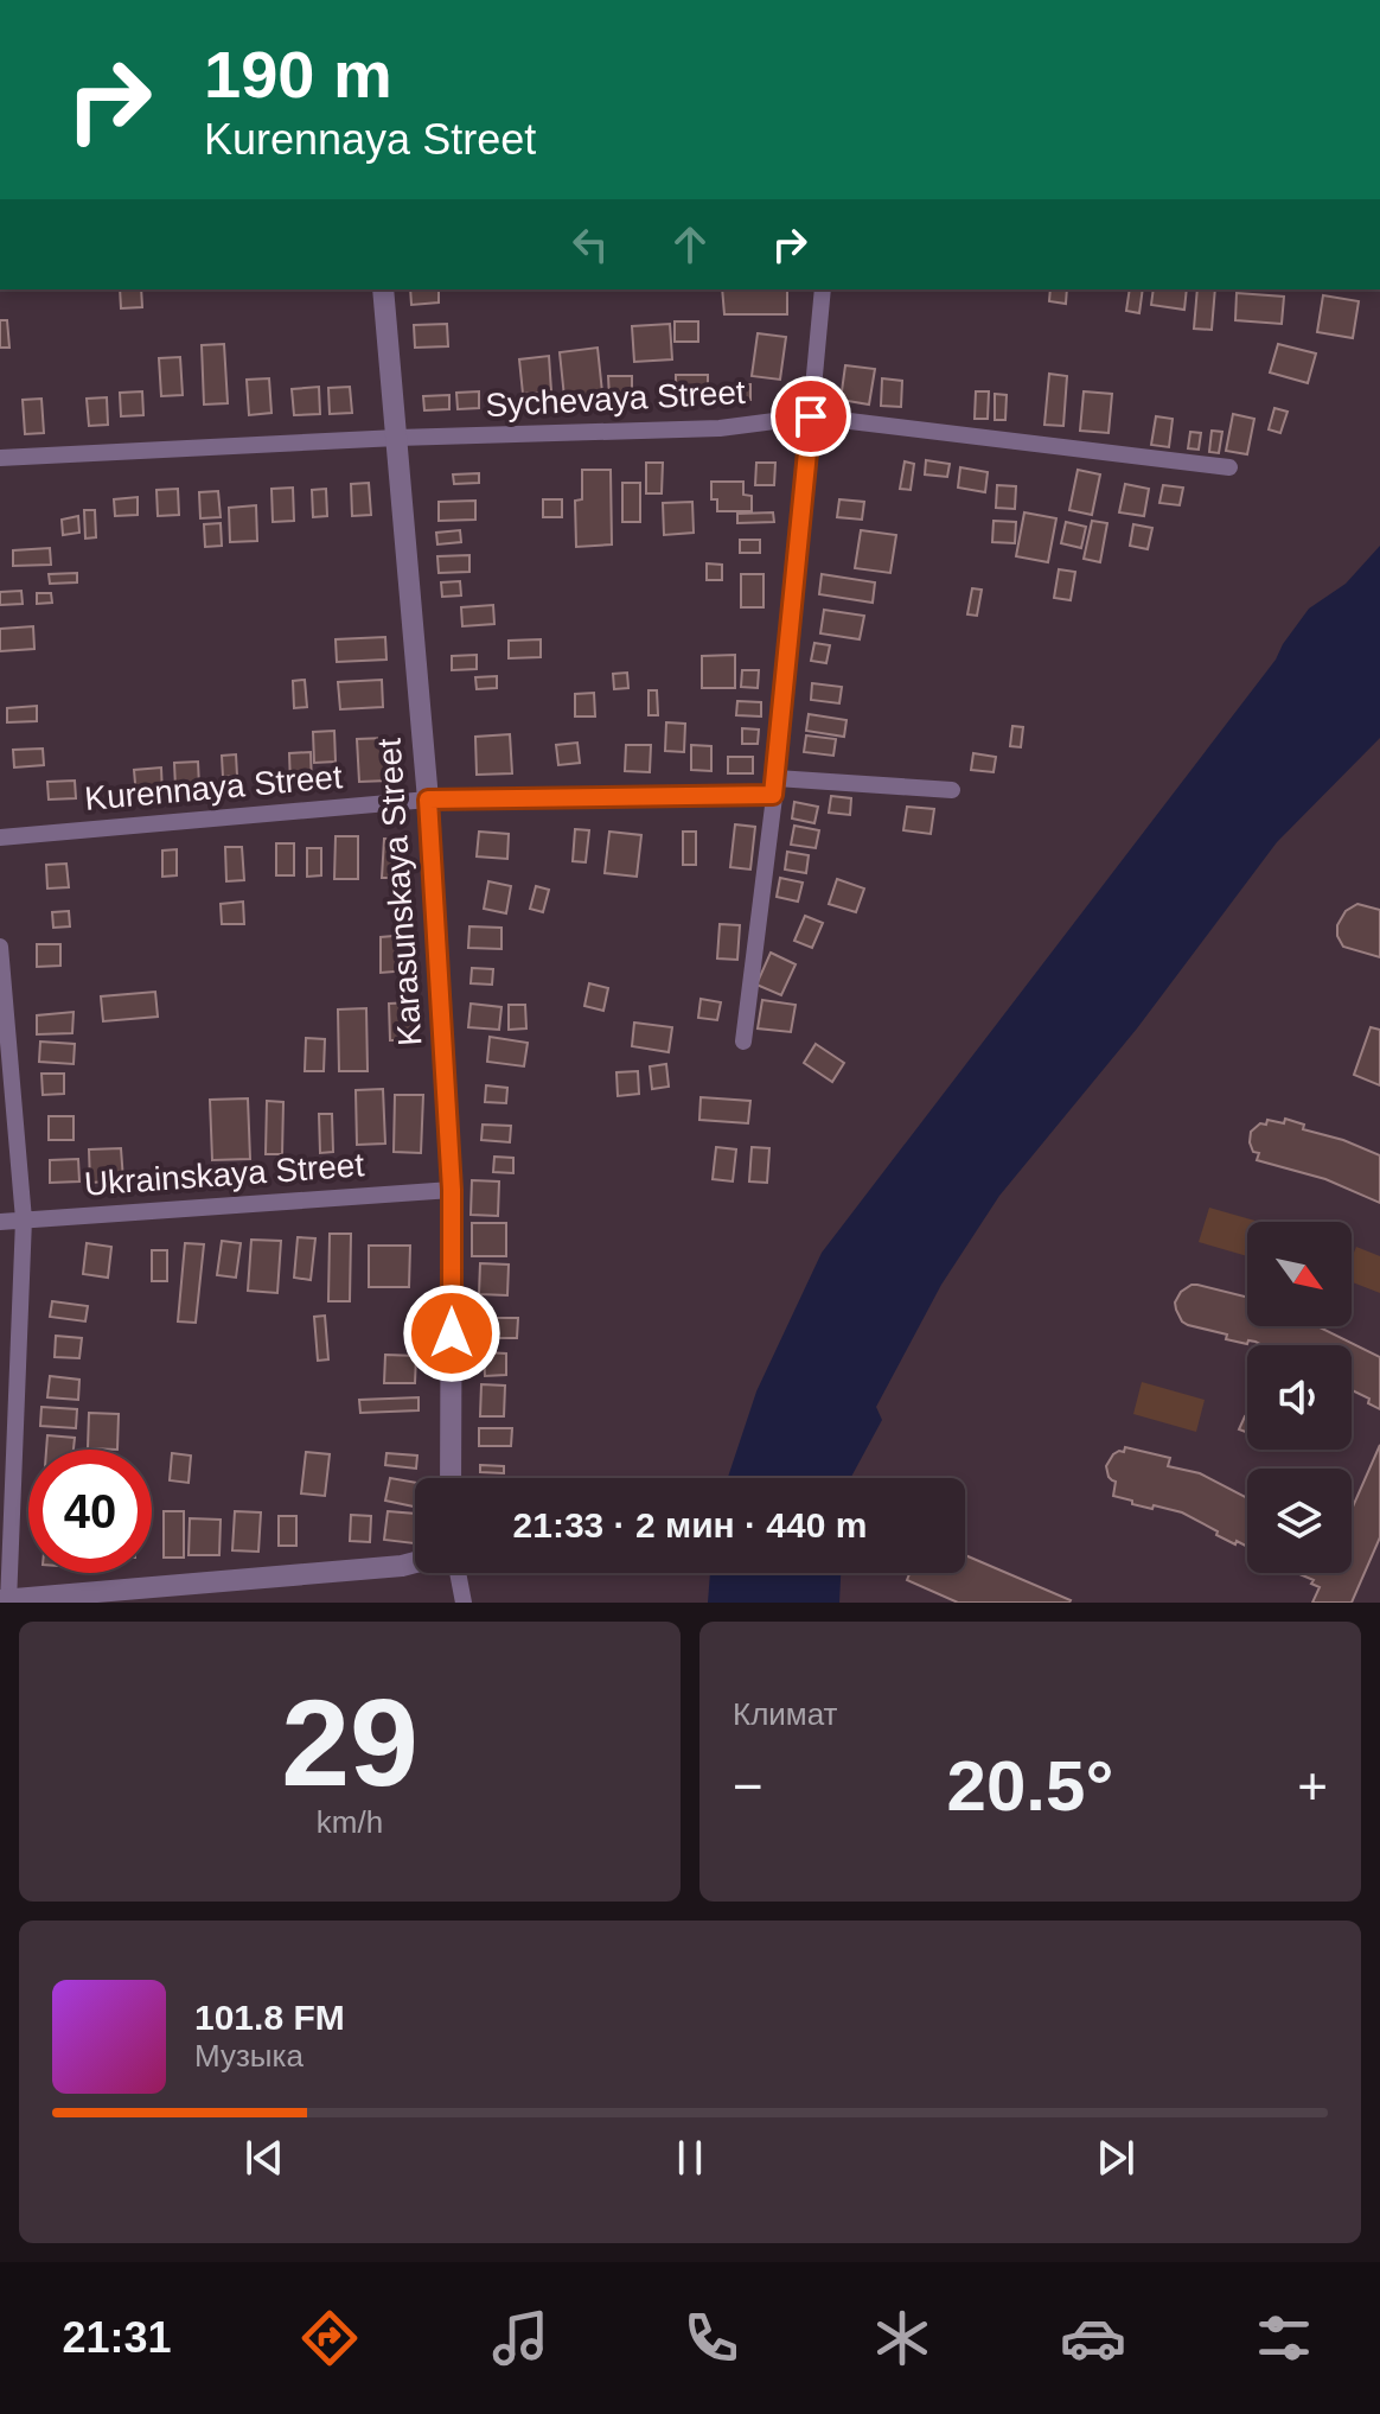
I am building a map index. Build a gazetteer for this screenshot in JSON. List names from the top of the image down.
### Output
{
  "streets": {
    "street": [
      "Sychevaya Street",
      "Kurennaya Street",
      "Karasunskaya Street",
      "Ukrainskaya Street"
    ]
  },
  "crossings": [
    ["Sychevaya Street", "Karasunskaya Street"],
    ["Kurennaya Street", "Karasunskaya Street"],
    ["Karasunskaya Street", "Ukrainskaya Street"]
  ],
  "north": "bottom right",
  "page": {
    "turn": ["190 m", "Kurennaya Street"],
    "limit": "40",
    "trip": "21:33 · 2 мин · 440 m",
    "tile": [
      ["29", "km/h"],
      "Климат"
    ],
    "heat": ["−", "20.5°", "+"],
    "song": ["101.8 FM", "Музыка"],
    "tabs": "21:31"
  }
}
